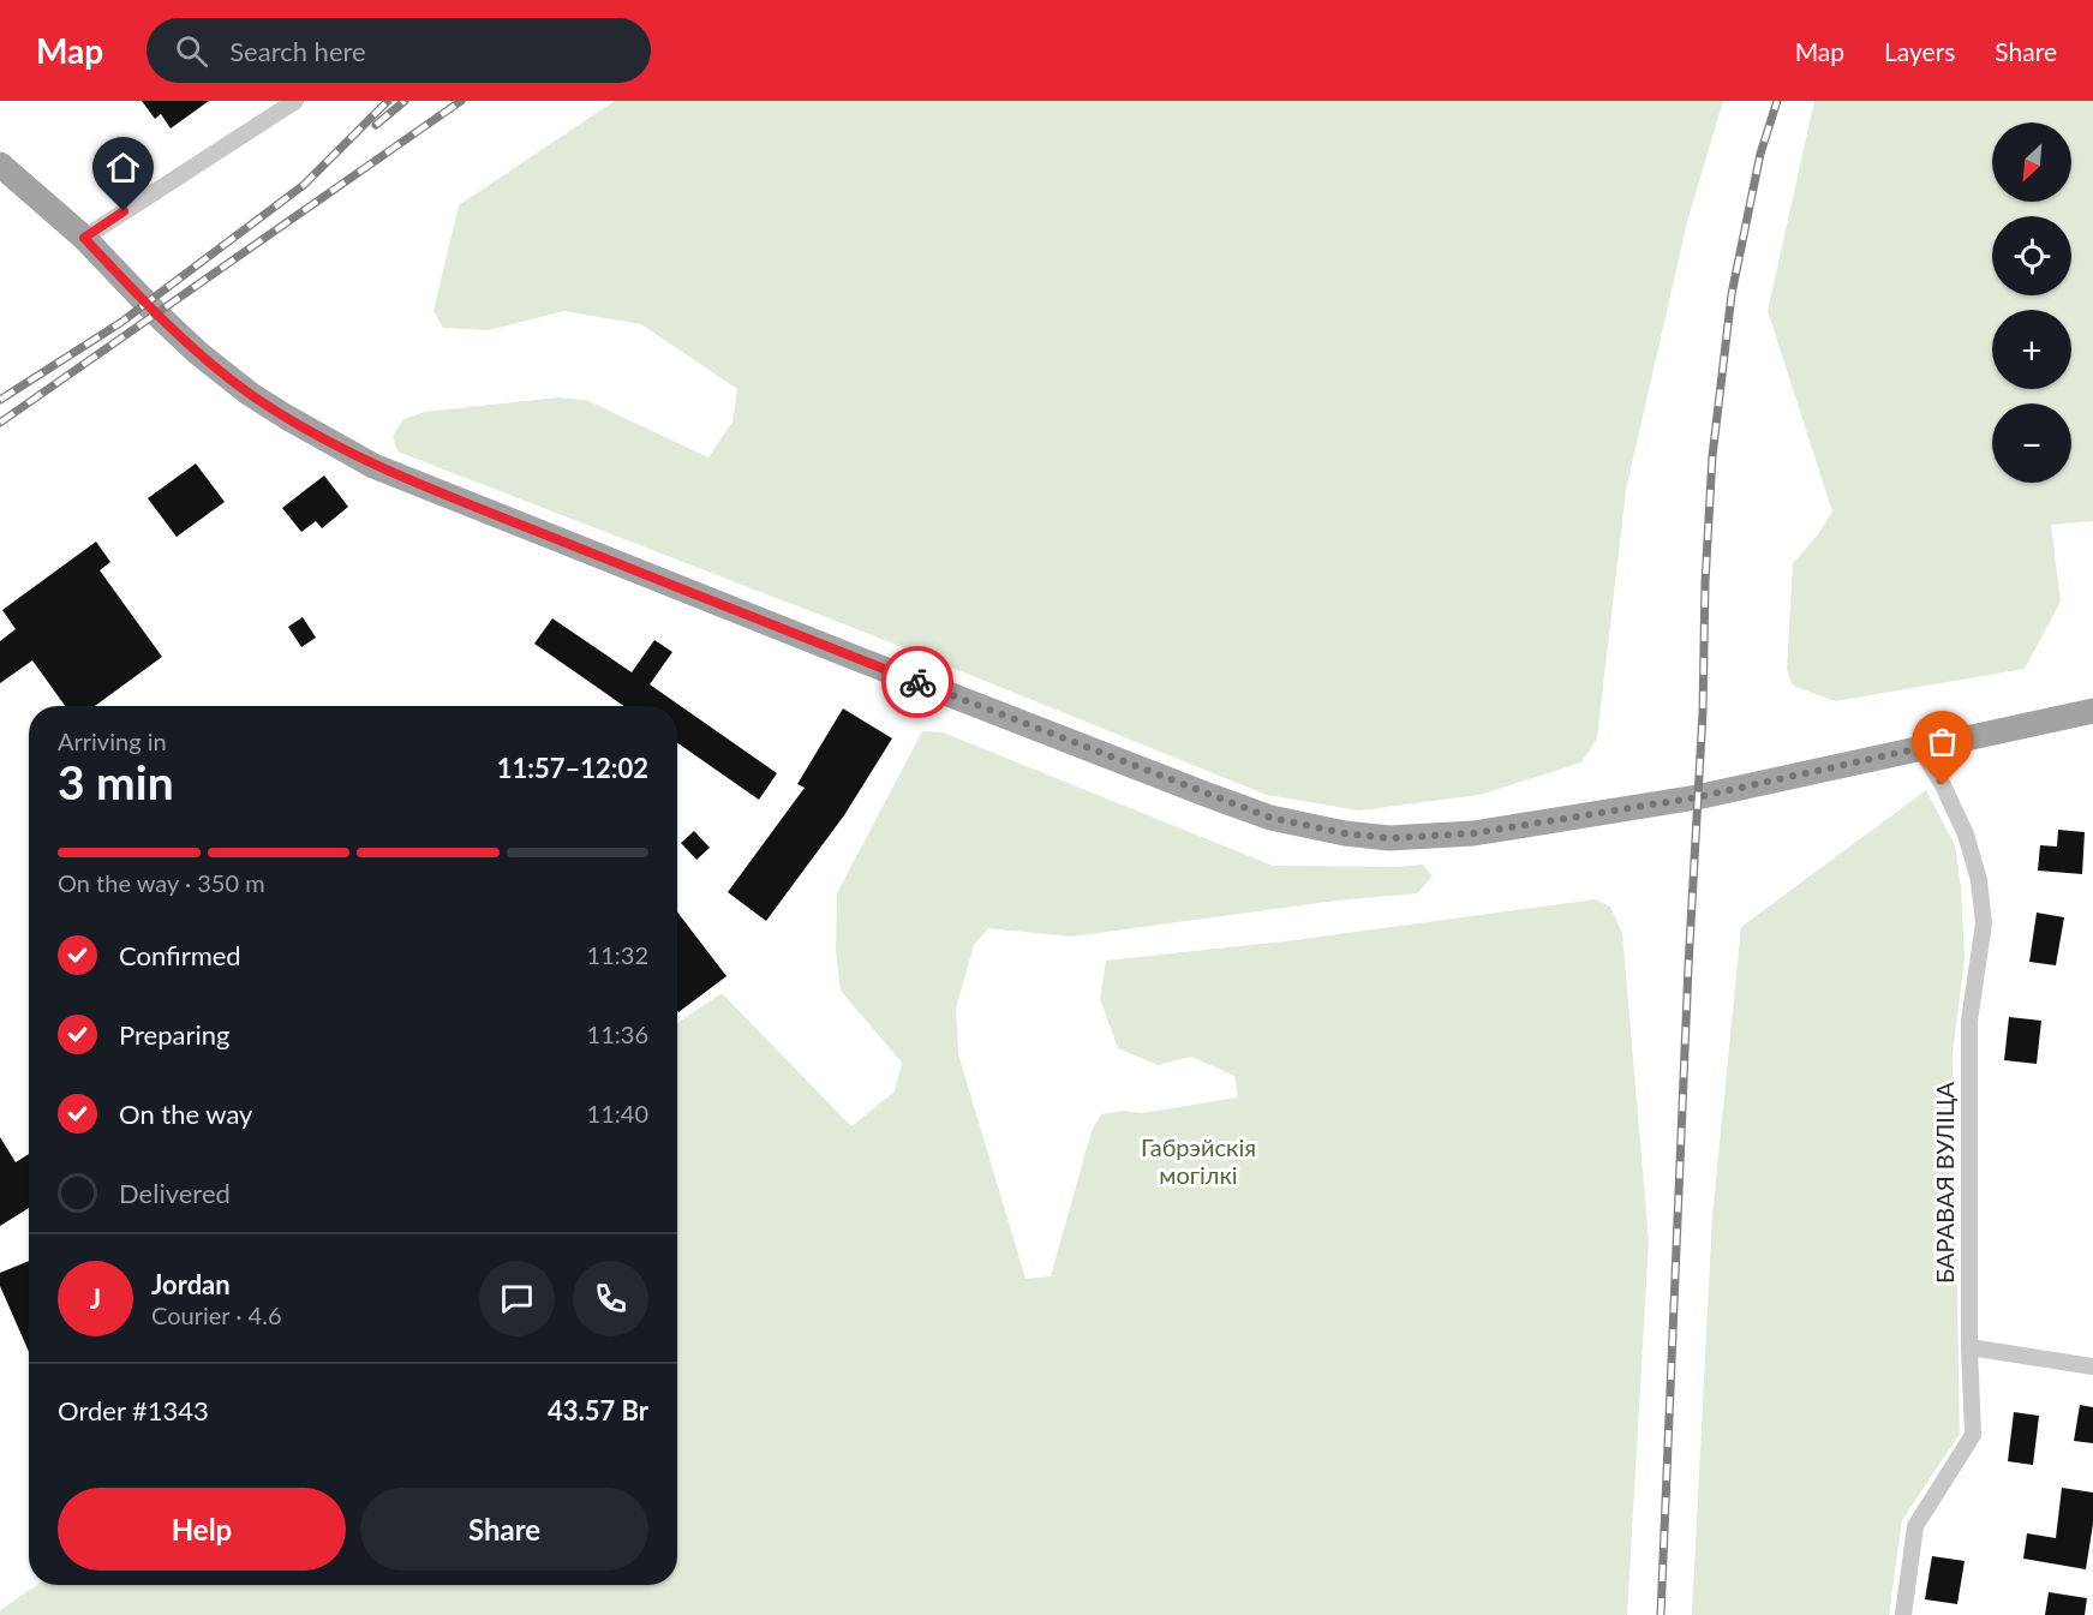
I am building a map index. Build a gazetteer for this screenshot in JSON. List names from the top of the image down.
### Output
{
  "streets": {
    "street": ["БАРАВАЯ ВУЛІЦА"]
  },
  "parks": ["Габрэйскія могілкі"],
  "north": "bottom left",
  "page": {
    "header": "Map",
    "search": "Search here",
    "nav": ["Map", "Layers", "Share"],
    "map_buttons": ["+", "−"],
    "heading": ["3 min", "Arriving in", "11:57–12:02"],
    "panel": [
      "Jordan",
      "Courier · 4.6",
      "Order #1343",
      "43.57 Br"
    ],
    "bar": "On the way · 350 m",
    "list": [
      ["Confirmed", "11:32"],
      ["Preparing", "11:36"],
      ["On the way", "11:40"],
      "Delivered"
    ],
    "round": "J",
    "buttons": ["Help", "Share"]
  }
}
